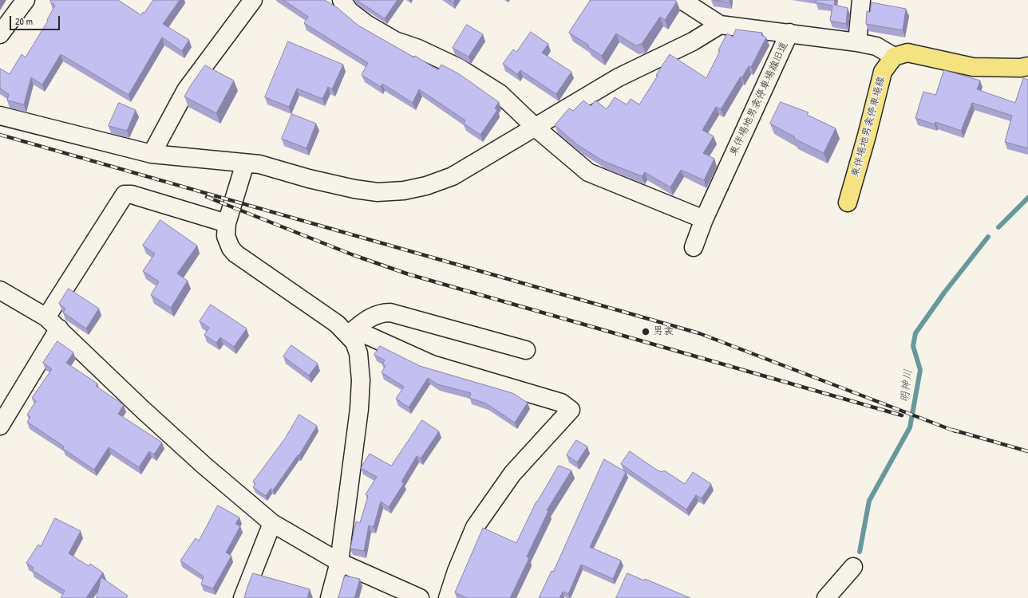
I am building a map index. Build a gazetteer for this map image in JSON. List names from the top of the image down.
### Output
{
  "streets": {
    "main road": ["東伴場地男衾停車場線"],
    "street": ["東伴場地男衾停車場線旧道"]
  },
  "crossings": [
    ["東伴場地男衾停車場線旧道", "東伴場地男衾停車場線"]
  ],
  "water": ["明神川"],
  "places": ["男衾"],
  "scale_bar": "20 m"
}
